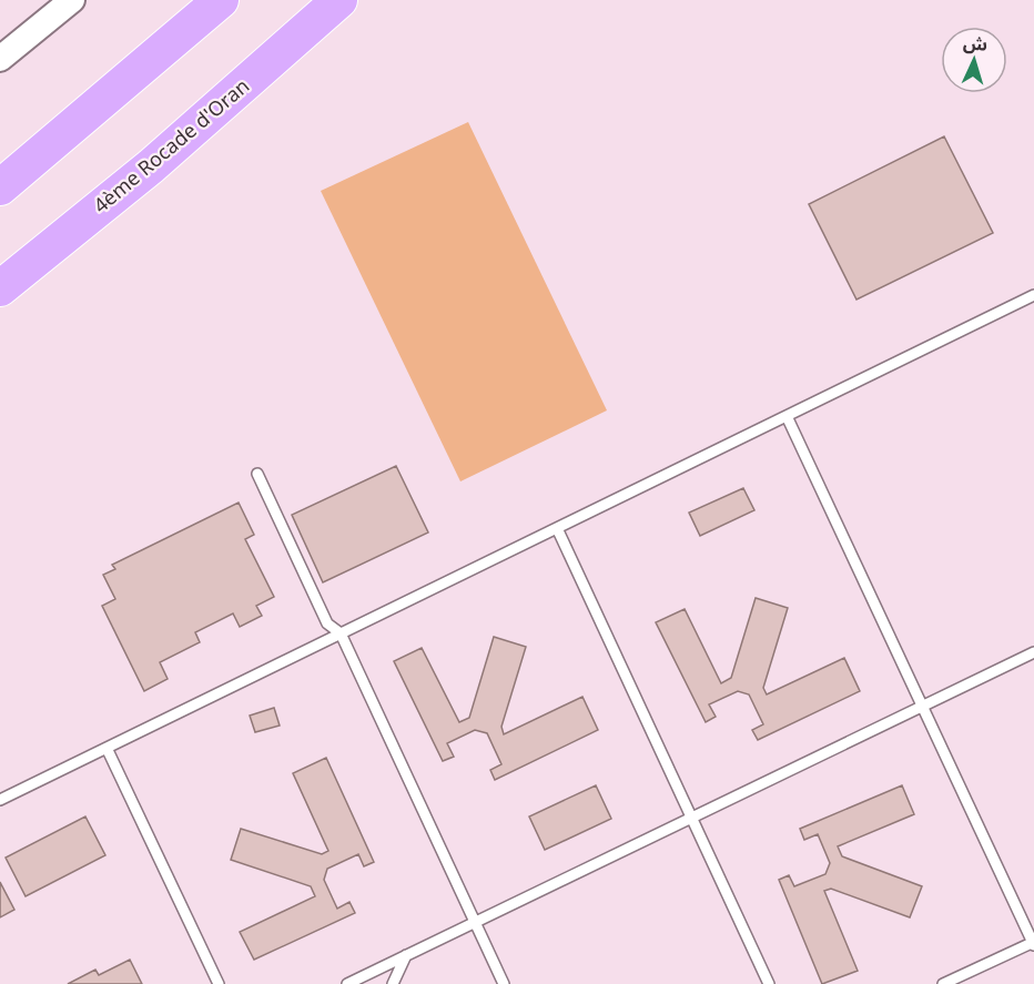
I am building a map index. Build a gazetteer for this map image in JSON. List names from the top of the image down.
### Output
{
  "streets": {
    "highway": ["4ème Rocade d'Oran"]
  },
  "north": "top"
}
